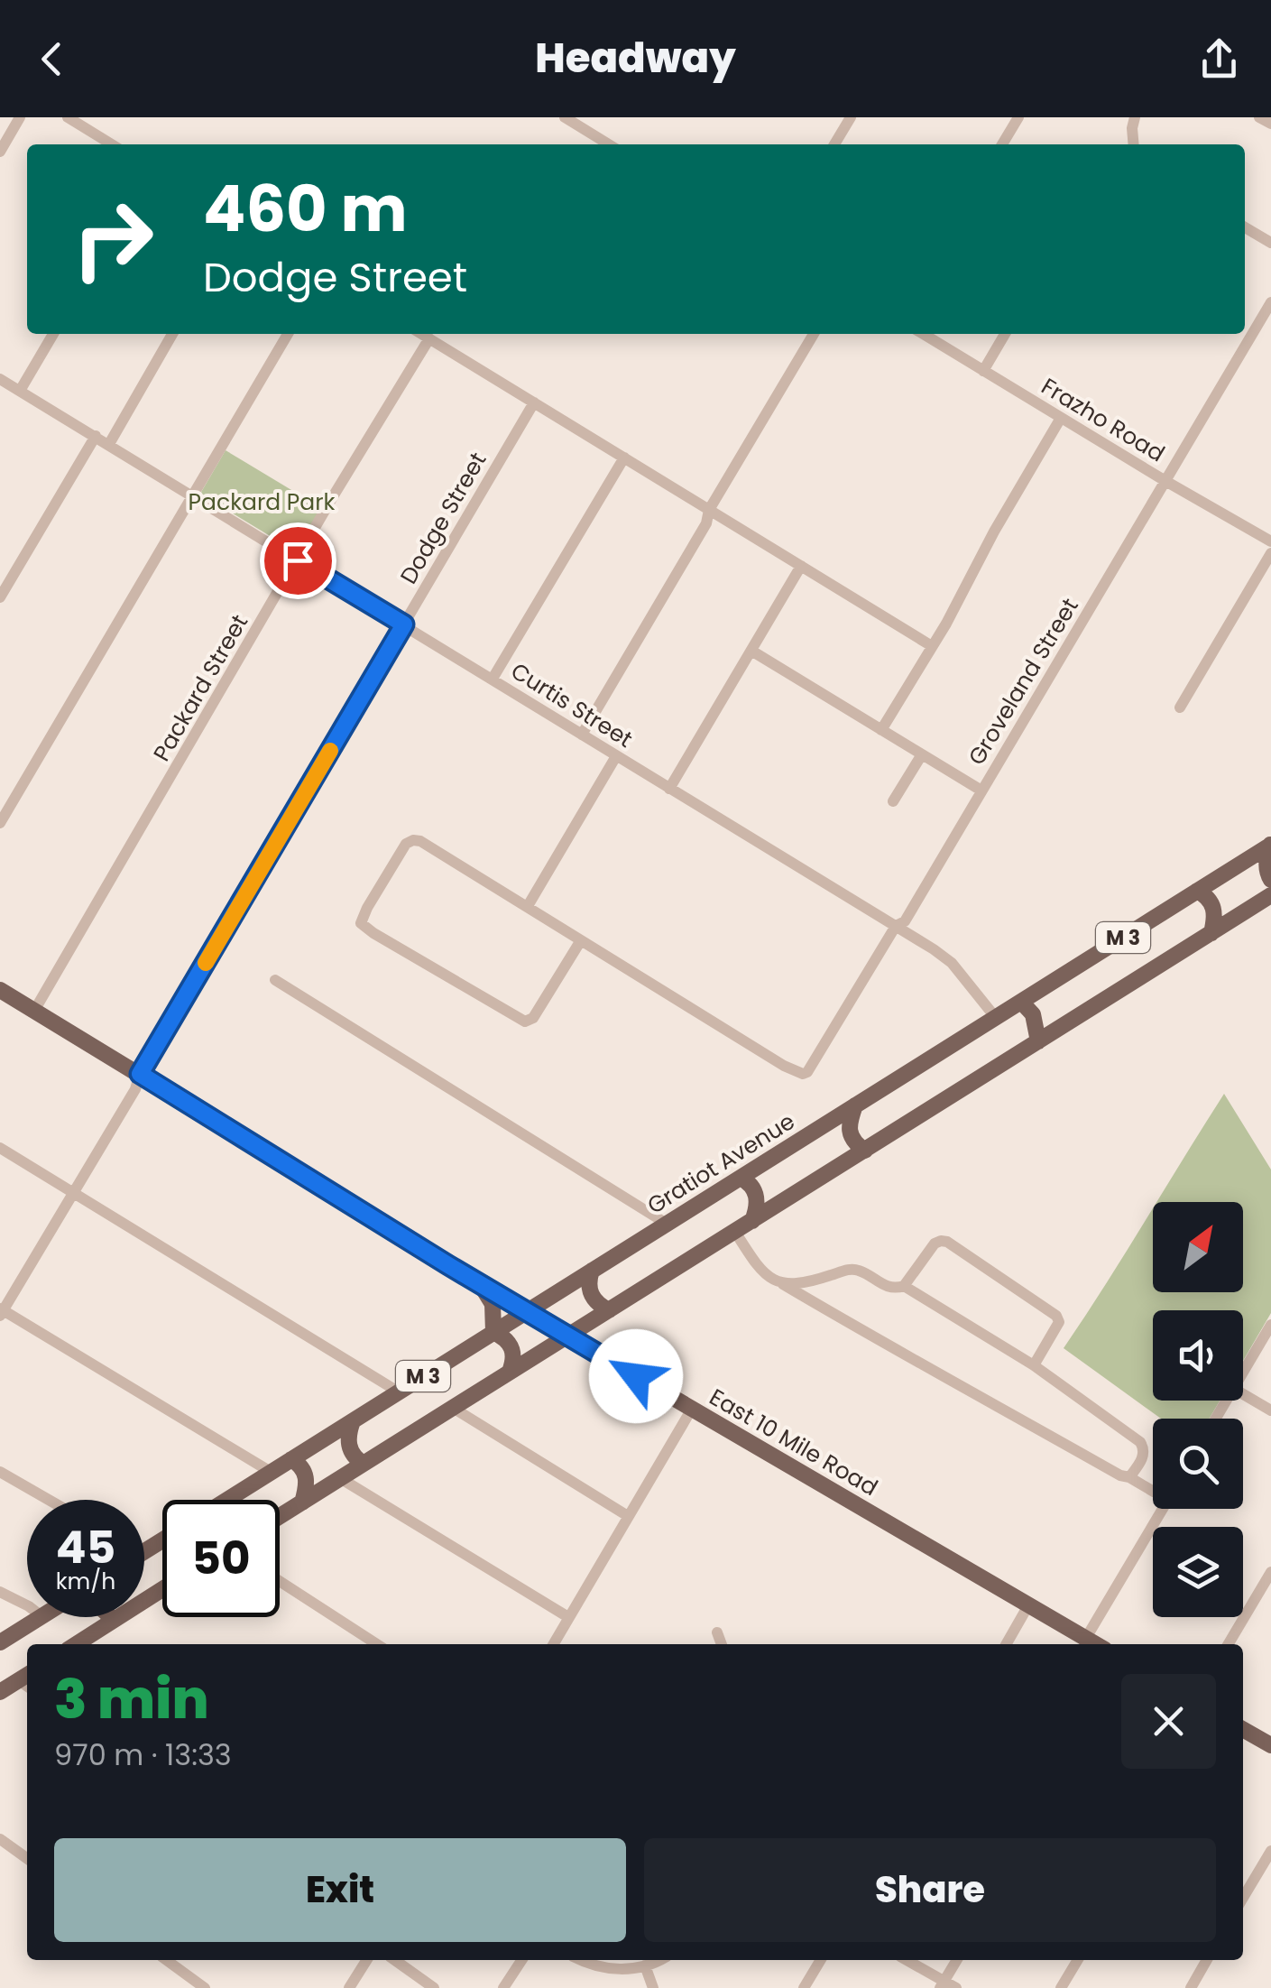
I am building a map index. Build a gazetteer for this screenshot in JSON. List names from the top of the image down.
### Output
{
  "streets": {
    "main road": ["M 3", "Gratiot Avenue", "East 10 Mile Road"],
    "street": [
      "Frazho Road",
      "Dodge Street",
      "Groveland Street",
      "Packard Street",
      "Curtis Street"
    ]
  },
  "crossings": [
    ["Frazho Road", "Groveland Street"],
    ["Dodge Street", "Curtis Street"],
    ["Dodge Street", "East 10 Mile Road"],
    ["Groveland Street", "Curtis Street"],
    ["Packard Street", "Curtis Street"],
    ["Packard Street", "East 10 Mile Road"],
    ["Curtis Street", "Gratiot Avenue"],
    ["M 3", "East 10 Mile Road"],
    ["Gratiot Avenue", "East 10 Mile Road"]
  ],
  "parks": ["Packard Park"],
  "north": "top right",
  "page": {
    "header": "Headway",
    "turn": ["460 m", "Dodge Street"],
    "speed": "45 km/h",
    "limit": "50",
    "heading": ["3 min", "970 m · 13:33"],
    "buttons": ["Exit", "Share"]
  }
}
